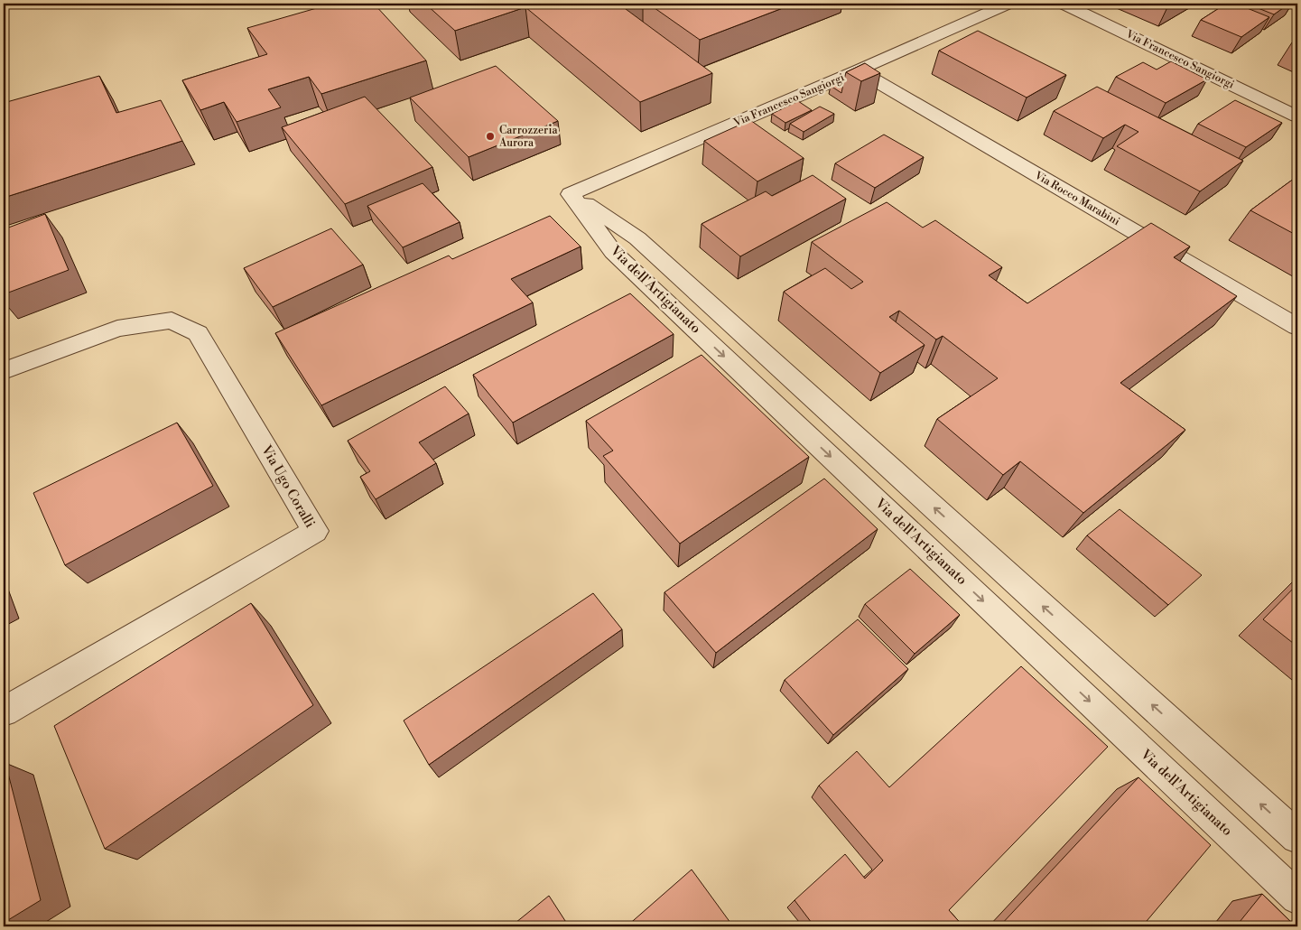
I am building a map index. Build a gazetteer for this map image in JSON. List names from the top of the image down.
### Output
{
  "streets": {
    "street": [
      "Via Francesco Sangiorgi",
      "Via Rocco Marabini",
      "Via dell'Artigianato",
      "Via Ugo Coralli"
    ]
  },
  "crossings": [
    ["Via Francesco Sangiorgi", "Via Rocco Marabini"],
    ["Via Francesco Sangiorgi", "Via dell'Artigianato"]
  ],
  "places": ["Carrozzeria Aurora"]
}
